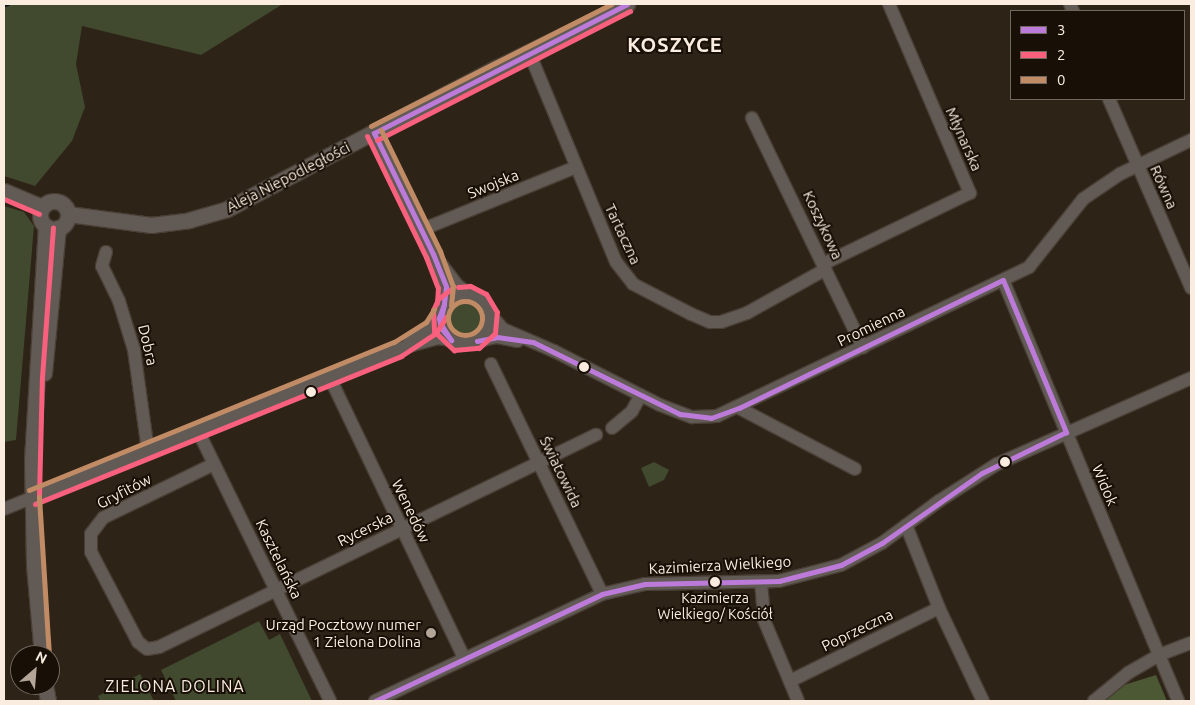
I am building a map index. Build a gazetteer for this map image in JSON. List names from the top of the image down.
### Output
{
  "streets": {
    "street": [
      "Młynarska",
      "Aleja Niepodległości",
      "Swojska",
      "Równa",
      "Koszykowa",
      "Tartaczna",
      "Promienna",
      "Dobra",
      "Światowida",
      "Widok",
      "Gryfitów",
      "Wenedów",
      "Rycerska",
      "Kasztelańska",
      "Kazimierza Wielkiego",
      "Poprzeczna"
    ]
  },
  "crossings": [
    ["Młynarska", "Koszykowa"],
    ["Młynarska", "Tartaczna"],
    ["Aleja Niepodległości", "Tartaczna"],
    ["Swojska", "Tartaczna"],
    ["Równa", "Promienna"],
    ["Koszykowa", "Tartaczna"],
    ["Koszykowa", "Promienna"],
    ["Promienna", "Widok"],
    ["Światowida", "Rycerska"],
    ["Światowida", "Kazimierza Wielkiego"],
    ["Widok", "Kazimierza Wielkiego"],
    ["Gryfitów", "Rycerska"],
    ["Gryfitów", "Kasztelańska"],
    ["Wenedów", "Rycerska"],
    ["Wenedów", "Kazimierza Wielkiego"],
    ["Rycerska", "Kasztelańska"]
  ],
  "districts": ["KOSZYCE", "ZIELONA DOLINA"],
  "places": ["Kazimierza Wielkiego/ Kościół", "Urząd Pocztowy numer 1 Zielona Dolina"],
  "lines": ["transit line 3", "transit line 0", "transit line 2"],
  "legend": ["3", "2", "0"],
  "north": "top right"
}
